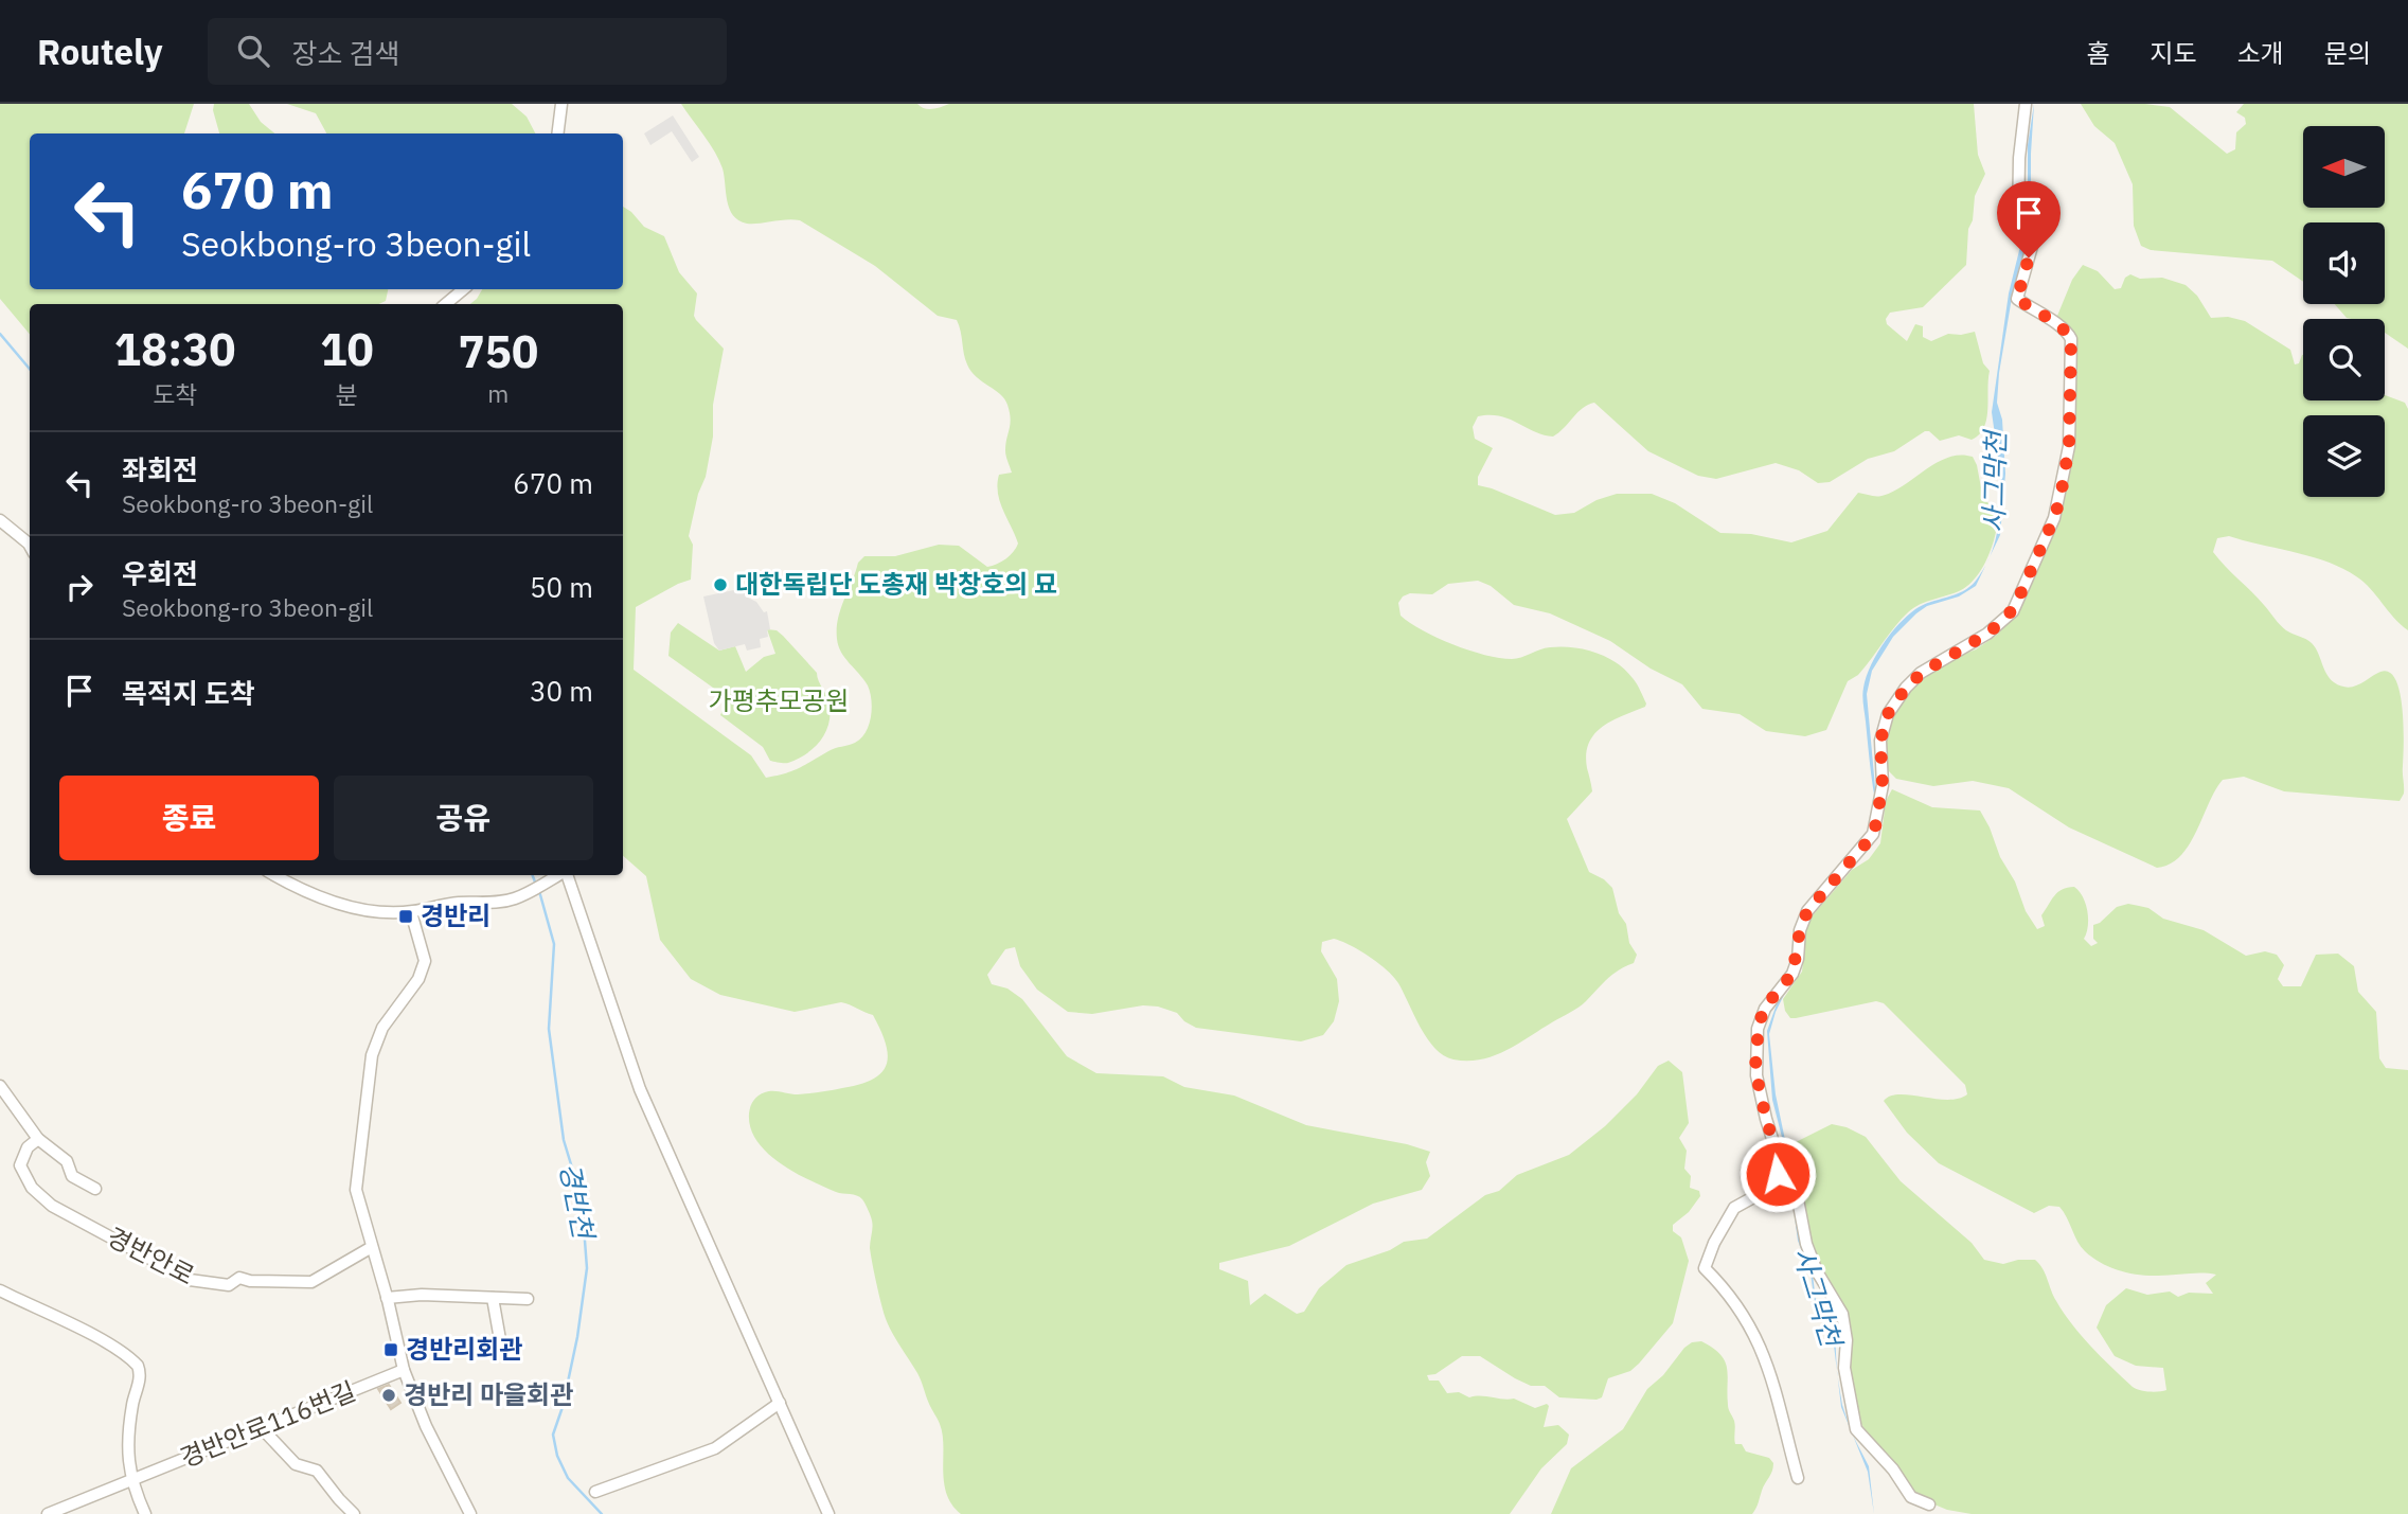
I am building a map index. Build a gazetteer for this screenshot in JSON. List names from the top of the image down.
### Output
{
  "streets": {
    "street": ["경반안로", "경반안로116번길"]
  },
  "water": ["사그막천", "경반천"],
  "parks": ["가평추모공원"],
  "places": {
    "other": ["대한독립단 도총재 박창호의 묘", "경반리 마을회관"],
    "transit": ["경반리", "경반리회관"]
  },
  "north": "left",
  "page": {
    "header": "Routely",
    "search": "장소 검색",
    "nav": [
      "홈",
      "지도",
      "소개",
      "문의"
    ],
    "turn": ["670 m", "Seokbong-ro 3beon-gil"],
    "eta": [
      "18:30",
      "도착",
      "10",
      "분",
      "750",
      "m"
    ],
    "list": [
      {
        "name": "좌회전",
        "note": "Seokbong-ro 3beon-gil",
        "value": "670 m"
      },
      {
        "name": "우회전",
        "note": "Seokbong-ro 3beon-gil",
        "value": "50 m"
      },
      {
        "name": "목적지 도착",
        "value": "30 m"
      }
    ],
    "buttons": ["종료", "공유"]
  }
}
